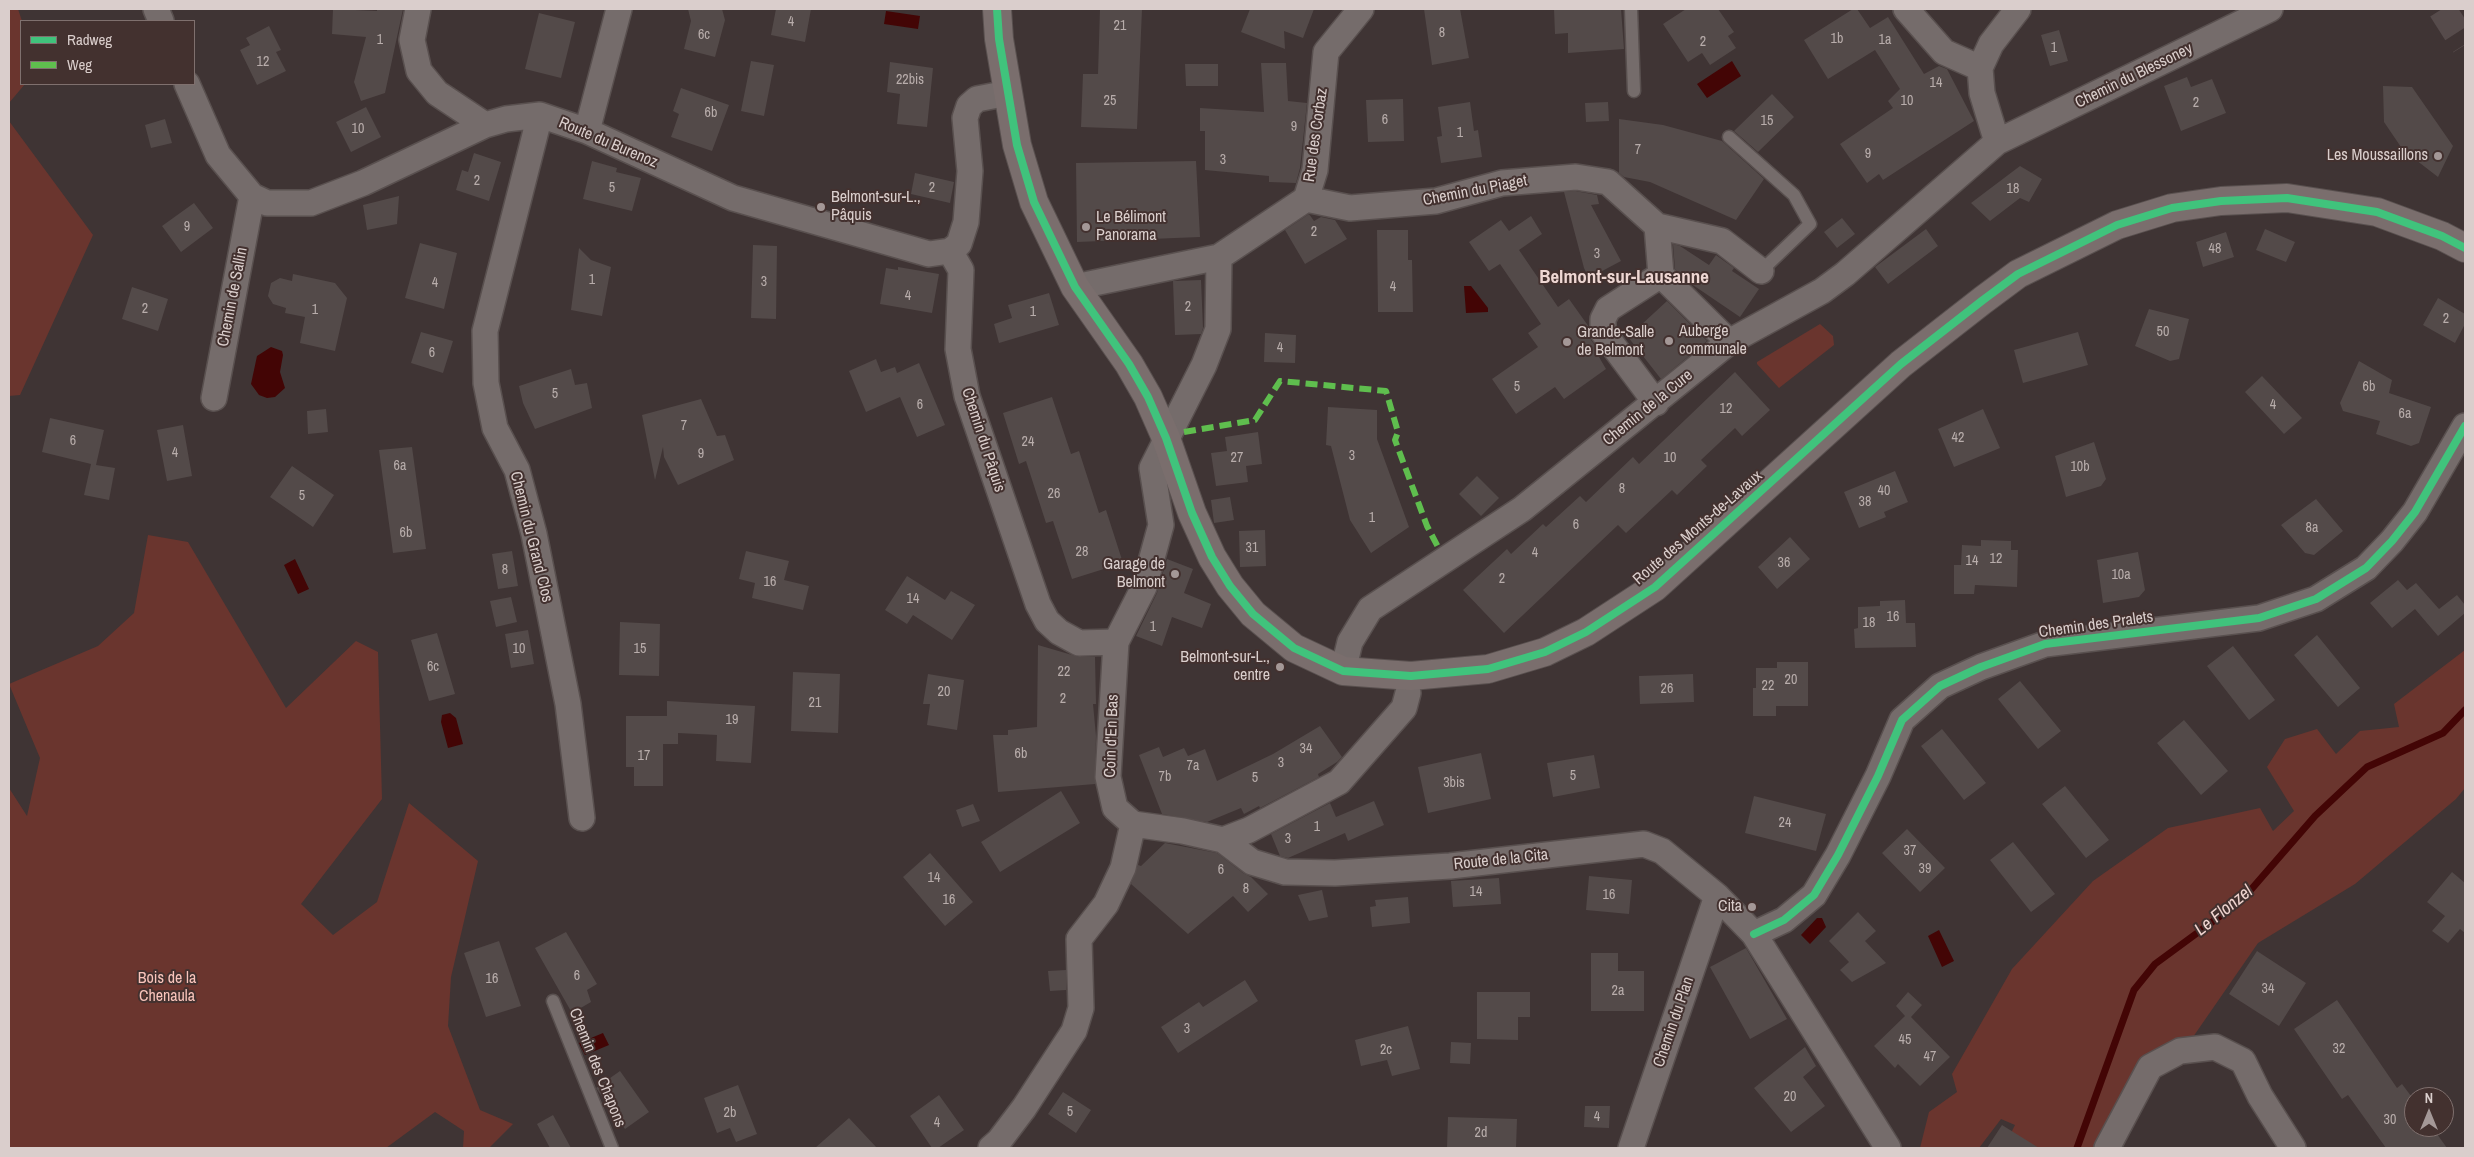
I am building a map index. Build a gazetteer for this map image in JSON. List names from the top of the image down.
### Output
{
  "streets": {
    "street": [
      "Chemin du Blessoney",
      "Rue des Corbaz",
      "Route du Burenoz",
      "Chemin du Piaget",
      "Chemin de Sallin",
      "Chemin de la Cure",
      "Chemin du Pâquis",
      "Route des Monts-de-Lavaux",
      "Chemin du Grand Clos",
      "Chemin des Pralets",
      "Coin d'En Bas",
      "Route de la Cita",
      "Chemin du Plan"
    ],
    "lane": ["Chemin des Chapons"]
  },
  "crossings": [
    ["Chemin du Blessoney", "Chemin de la Cure"],
    ["Rue des Corbaz", "Chemin du Piaget"],
    ["Rue des Corbaz", "Route des Monts-de-Lavaux"],
    ["Route du Burenoz", "Chemin de Sallin"],
    ["Route du Burenoz", "Chemin du Pâquis"],
    ["Route du Burenoz", "Chemin du Grand Clos"],
    ["Chemin de la Cure", "Route des Monts-de-Lavaux"],
    ["Chemin du Pâquis", "Coin d'En Bas"],
    ["Route des Monts-de-Lavaux", "Coin d'En Bas"],
    ["Chemin des Pralets", "Route de la Cita"],
    ["Route de la Cita", "Chemin du Plan"]
  ],
  "districts": ["Belmont-sur-Lausanne"],
  "water": ["Le Flonzel"],
  "parks": ["Bois de la Chenaula"],
  "places": [
    "Les Moussaillons",
    "Belmont-sur-L., Pâquis",
    "Le Bélimont Panorama",
    "Auberge communale",
    "Grande-Salle de Belmont",
    "Garage de Belmont",
    "Belmont-sur-L., centre",
    "Cita"
  ],
  "house_numbers": [
    "4",
    "21",
    "8",
    "6c",
    "1b",
    "1",
    "1a",
    "2",
    "1",
    "12",
    "22bis",
    "14",
    "25",
    "10",
    "2",
    "6b",
    "6",
    "15",
    "9",
    "10",
    "1",
    "7",
    "9",
    "3",
    "2",
    "5",
    "2",
    "18",
    "9",
    "2",
    "48",
    "3",
    "1",
    "3",
    "4",
    "4",
    "4",
    "2",
    "2",
    "1",
    "1",
    "2",
    "50",
    "4",
    "6",
    "5",
    "6b",
    "5",
    "6",
    "4",
    "12",
    "6a",
    "7",
    "42",
    "6",
    "24",
    "4",
    "9",
    "3",
    "27",
    "10",
    "6a",
    "10b",
    "8",
    "40",
    "26",
    "5",
    "38",
    "1",
    "6",
    "8a",
    "6b",
    "31",
    "28",
    "4",
    "12",
    "14",
    "36",
    "8",
    "10a",
    "2",
    "16",
    "14",
    "16",
    "18",
    "1",
    "10",
    "15",
    "6c",
    "22",
    "20",
    "22",
    "26",
    "20",
    "2",
    "21",
    "19",
    "34",
    "6b",
    "17",
    "3",
    "7a",
    "5",
    "7b",
    "5",
    "3bis",
    "24",
    "1",
    "3",
    "37",
    "39",
    "6",
    "14",
    "8",
    "14",
    "16",
    "16",
    "6",
    "16",
    "34",
    "2a",
    "3",
    "45",
    "32",
    "2c",
    "47",
    "20",
    "5",
    "2b",
    "4",
    "30",
    "4",
    "2d"
  ],
  "legend": ["Radweg", "Weg"],
  "north": "top"
}
